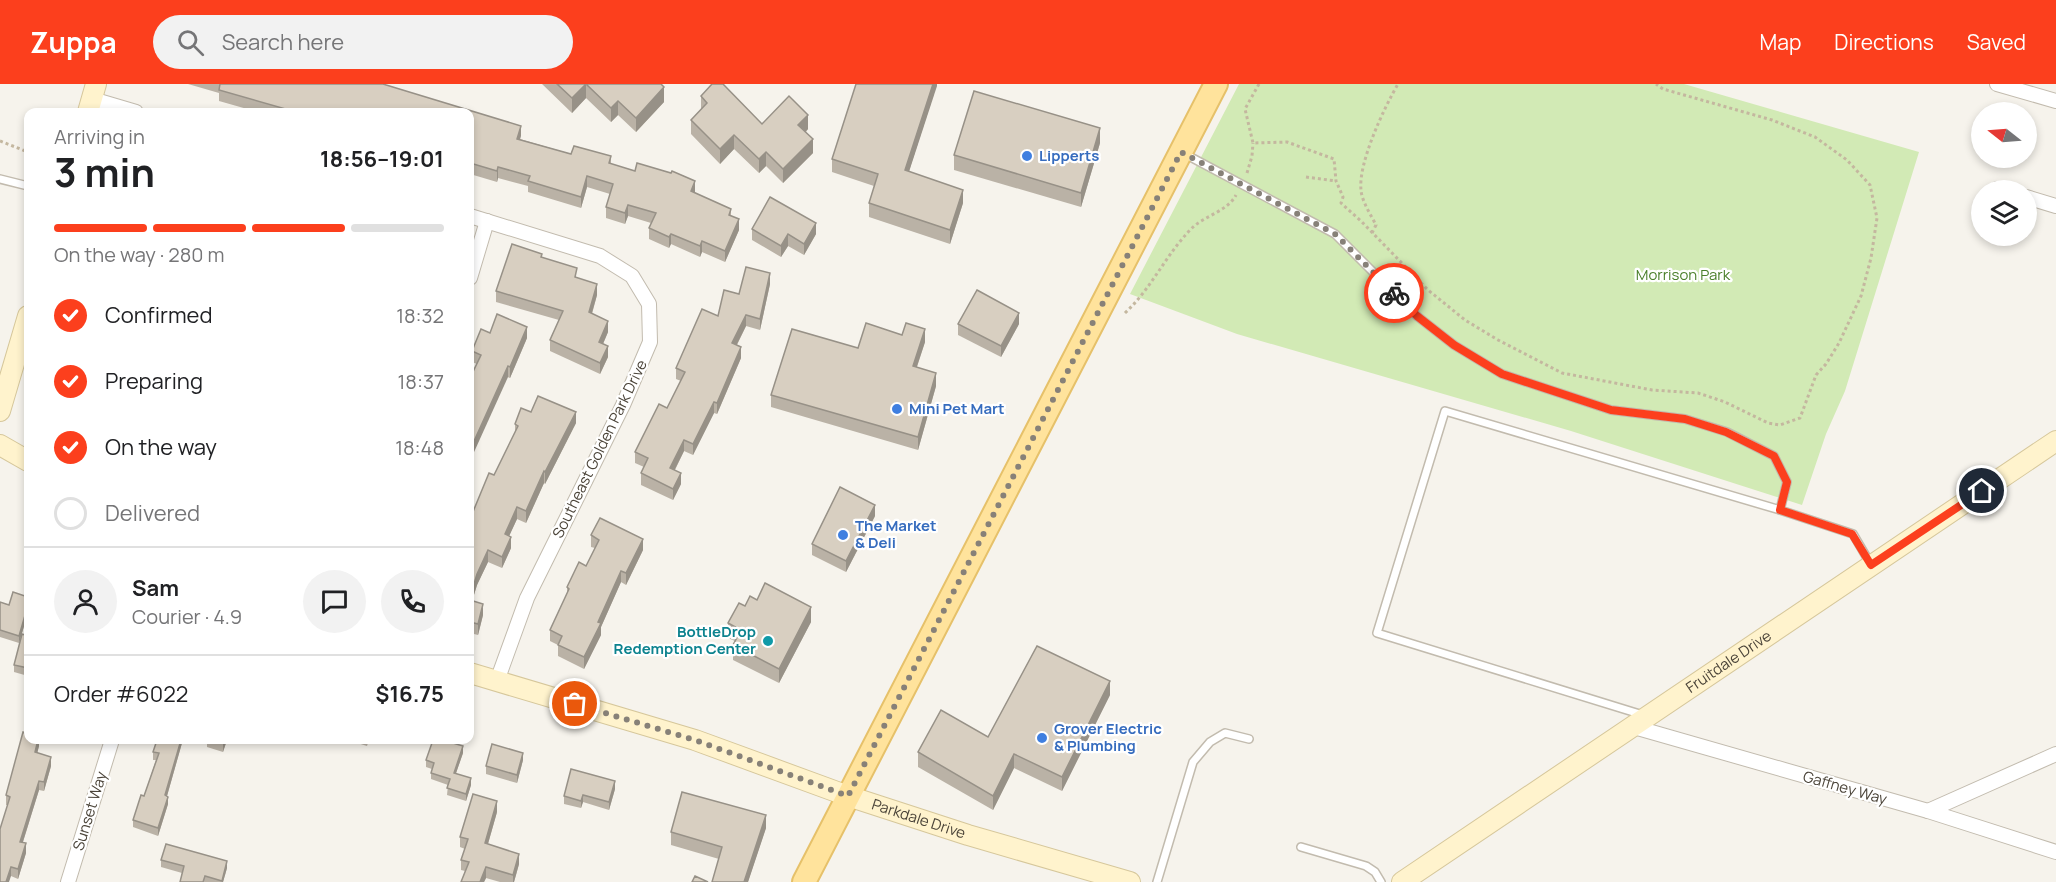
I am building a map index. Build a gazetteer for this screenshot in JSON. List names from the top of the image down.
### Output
{
  "streets": {
    "main road": ["Fruitdale Drive", "Parkdale Drive"],
    "street": ["Southeast Golden Park Drive", "Gaffney Way", "Sunset Way"]
  },
  "crossings": [
    ["Southeast Golden Park Drive", "Parkdale Drive"],
    ["Fruitdale Drive", "Gaffney Way"]
  ],
  "parks": ["Morrison Park"],
  "places": [
    "Lipperts",
    "Mini Pet Mart",
    "The Market & Deli",
    "BottleDrop Redemption Center",
    "Grover Electric & Plumbing"
  ],
  "north": "left",
  "page": {
    "header": "Zuppa",
    "search": "Search here",
    "nav": ["Map", "Directions", "Saved"],
    "heading": ["3 min", "Arriving in", "18:56–19:01"],
    "panel": [
      "Sam",
      "Courier · 4.9",
      "Order #6022",
      "$16.75"
    ],
    "bar": "On the way · 280 m",
    "list": [
      ["Confirmed", "18:32"],
      ["Preparing", "18:37"],
      ["On the way", "18:48"],
      "Delivered"
    ]
  }
}
